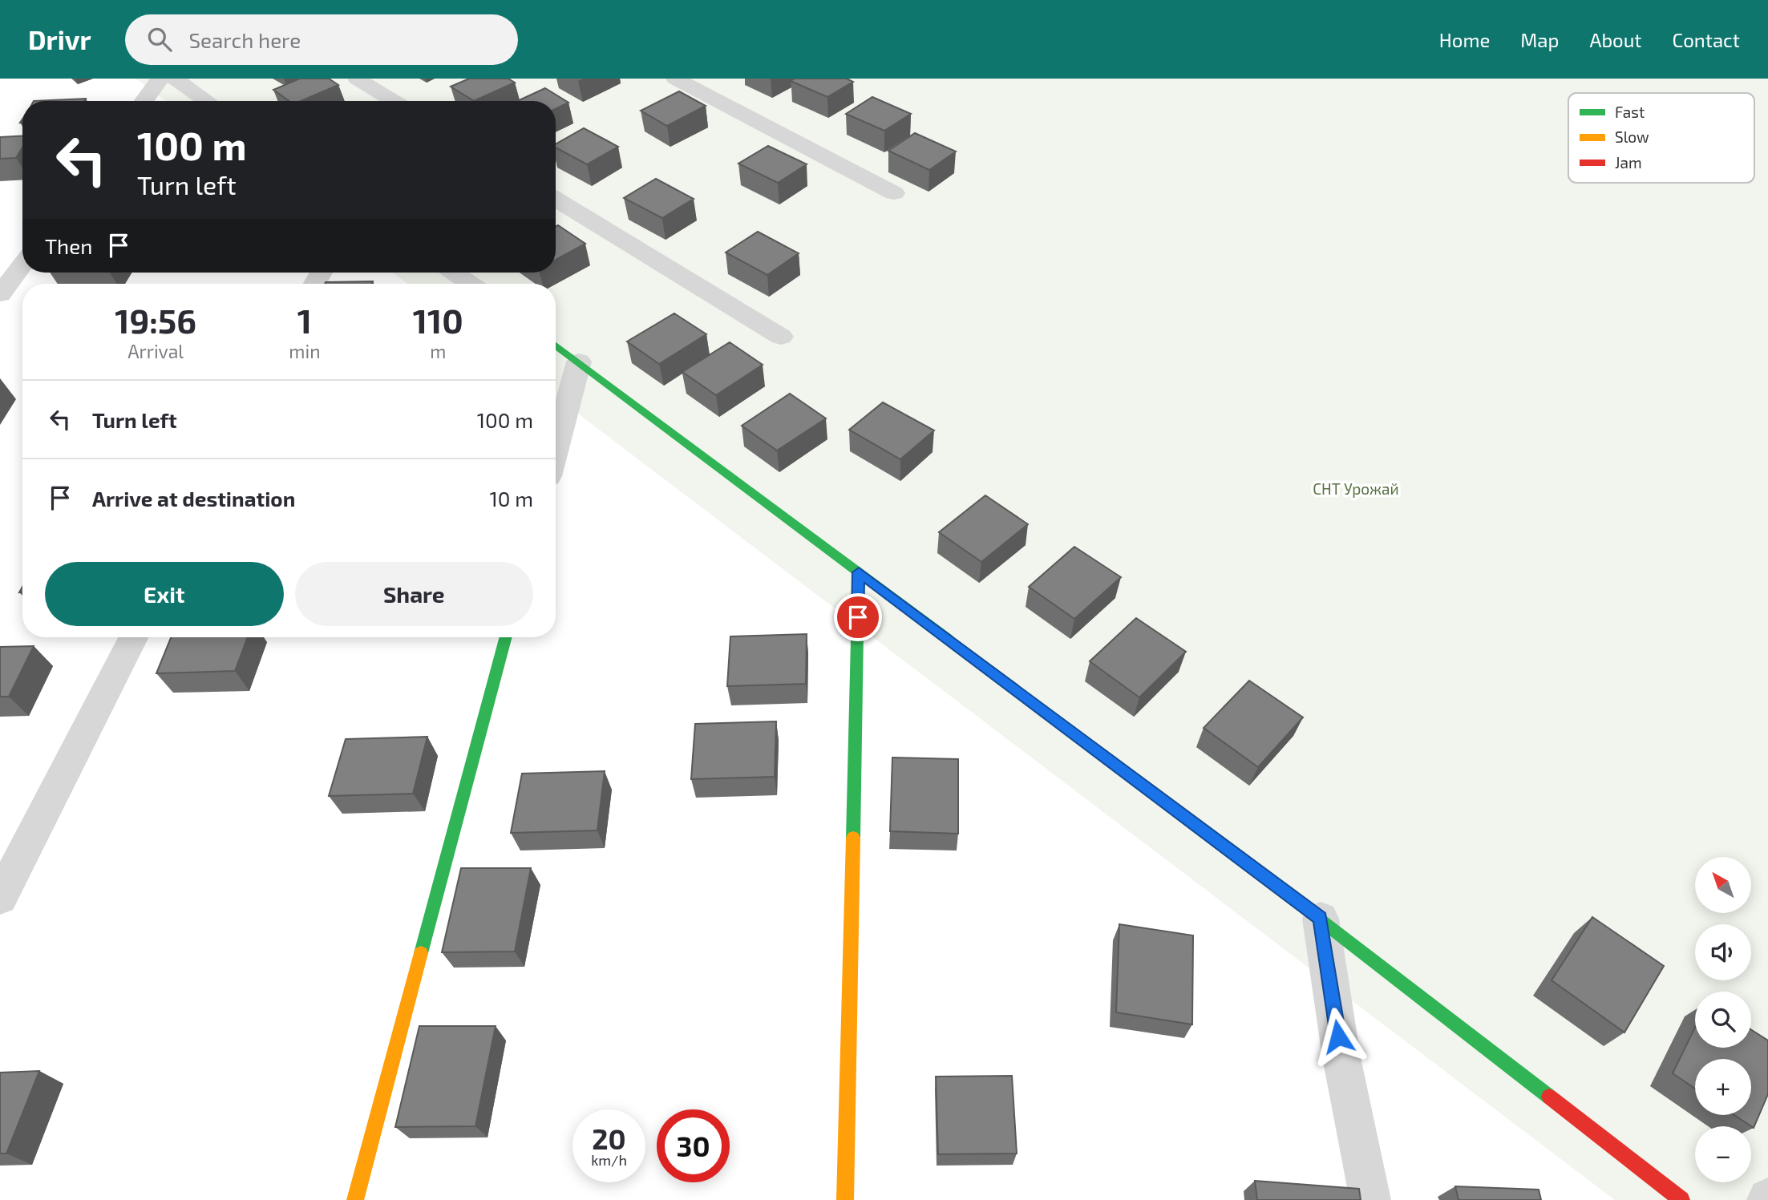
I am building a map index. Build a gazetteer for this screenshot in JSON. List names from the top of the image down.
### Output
{
  "parks": ["СНТ Урожай"],
  "legend": ["Fast", "Slow", "Jam"],
  "north": "top left",
  "page": {
    "header": "Drivr",
    "search": "Search here",
    "nav": [
      "Home",
      "Map",
      "About",
      "Contact"
    ],
    "turn": ["100 m", "Turn left"],
    "then": "Then",
    "eta": [
      "19:56",
      "Arrival",
      "1",
      "min",
      "110",
      "m"
    ],
    "list": [
      {
        "name": "Turn left",
        "value": "100 m"
      },
      {
        "name": "Arrive at destination",
        "value": "10 m"
      }
    ],
    "buttons": ["Exit", "Share"],
    "map_buttons": ["+", "−"],
    "speed": "20 km/h",
    "limit": "30"
  }
}
